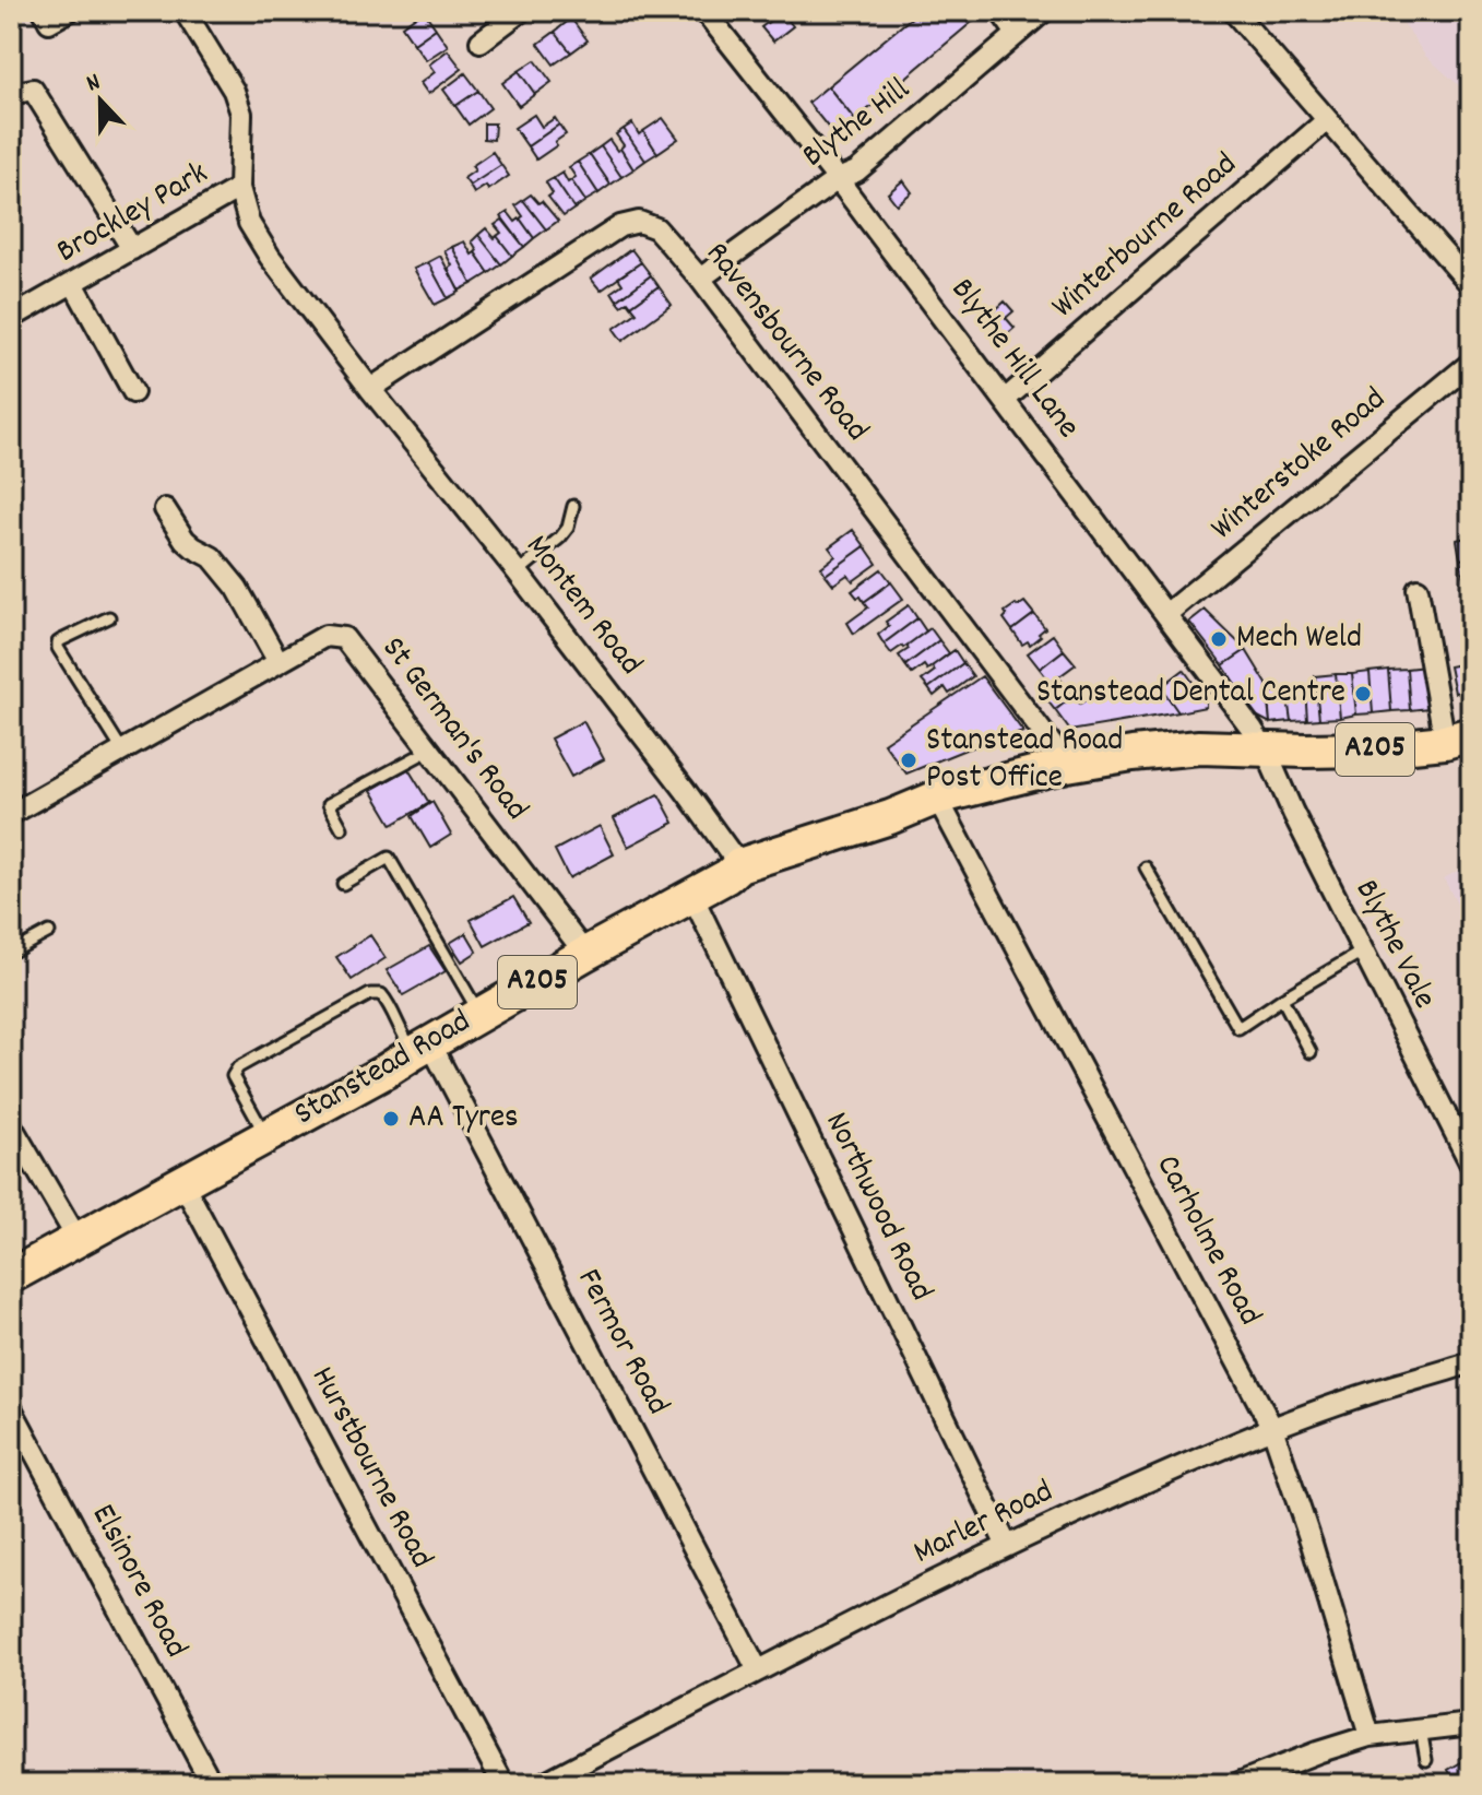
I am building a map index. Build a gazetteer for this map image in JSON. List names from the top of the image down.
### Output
{
  "streets": {
    "highway": ["A205", "Stanstead Road"],
    "street": [
      "Blythe Hill",
      "Brockley Park",
      "Winterbourne Road",
      "Ravensbourne Road",
      "Blythe Hill Lane",
      "Winterstoke Road",
      "Montem Road",
      "St German's Road",
      "Blythe Vale",
      "Northwood Road",
      "Carholme Road",
      "Fermor Road",
      "Hurstbourne Road",
      "Marler Road",
      "Elsinore Road"
    ]
  },
  "crossings": [
    ["Blythe Hill", "Ravensbourne Road"],
    ["Blythe Hill", "Blythe Hill Lane"],
    ["Brockley Park", "Montem Road"],
    ["Winterbourne Road", "Blythe Hill Lane"],
    ["Ravensbourne Road", "Montem Road"],
    ["Ravensbourne Road", "Stanstead Road"],
    ["Blythe Hill Lane", "Winterstoke Road"],
    ["Blythe Hill Lane", "Blythe Vale"],
    ["Blythe Hill Lane", "Stanstead Road"],
    ["Montem Road", "Stanstead Road"],
    ["St German's Road", "Stanstead Road"],
    ["Blythe Vale", "Stanstead Road"],
    ["Stanstead Road", "Northwood Road"],
    ["Stanstead Road", "Carholme Road"],
    ["Stanstead Road", "Fermor Road"],
    ["Stanstead Road", "Hurstbourne Road"],
    ["Northwood Road", "Marler Road"],
    ["Carholme Road", "Marler Road"],
    ["Fermor Road", "Marler Road"]
  ],
  "places": [
    "Mech Weld",
    "Stanstead Dental Centre",
    "Stanstead Road Post Office",
    "AA Tyres"
  ],
  "north": "top"
}
